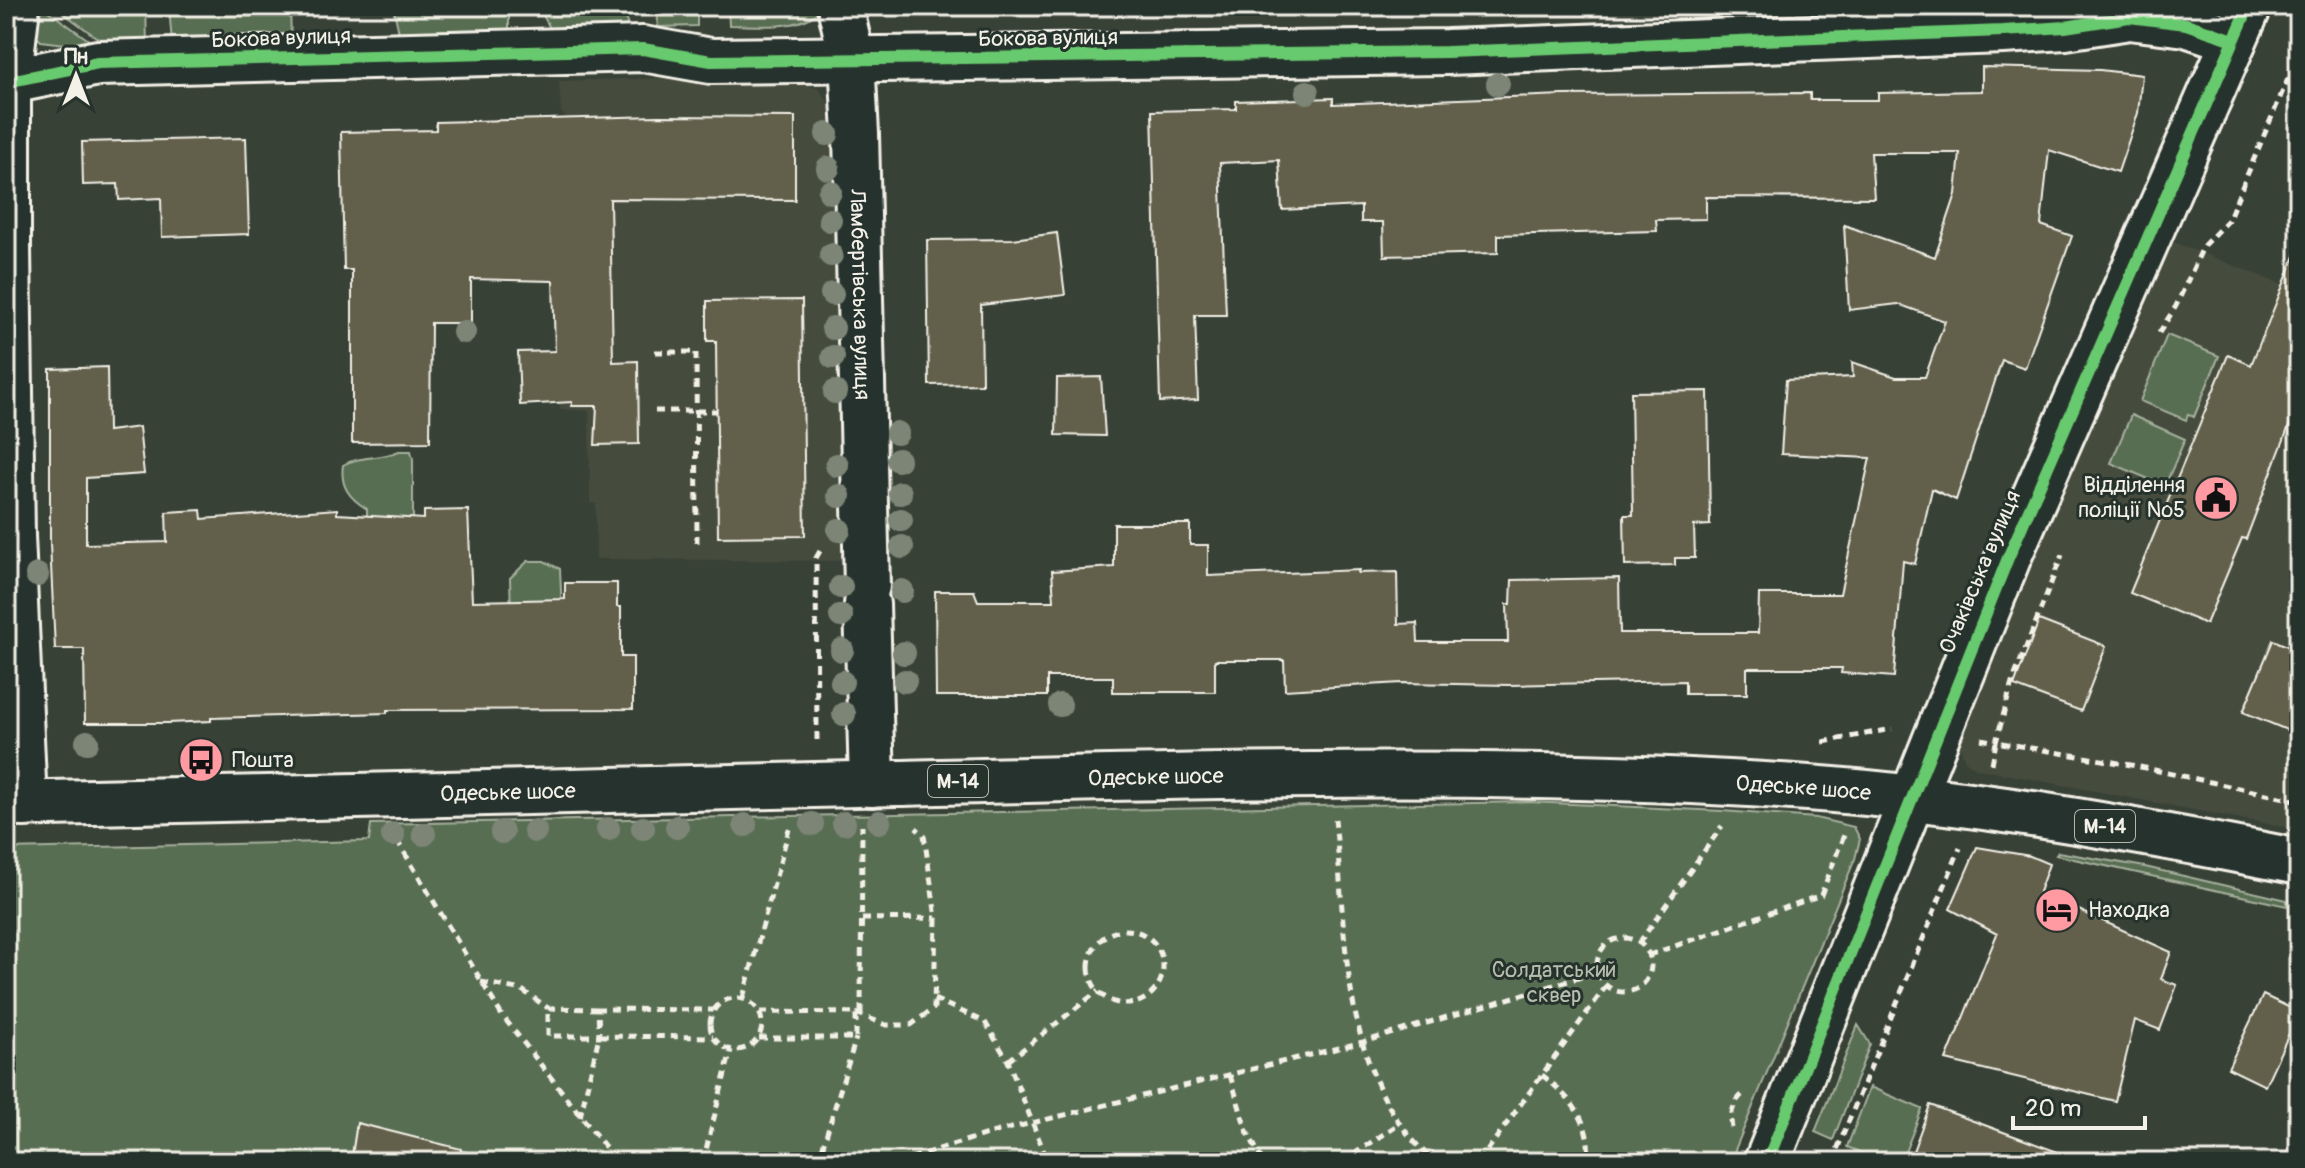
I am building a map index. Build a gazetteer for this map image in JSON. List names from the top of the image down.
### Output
{
  "streets": {
    "main road": [
      "Бокова вулиця",
      "Ламбертівська вулиця",
      "Очаківська вулиця",
      "Одеське шосе",
      "М-14"
    ]
  },
  "crossings": [
    ["Бокова вулиця", "Ламбертівська вулиця"],
    ["Бокова вулиця", "Очаківська вулиця"],
    ["Ламбертівська вулиця", "Одеське шосе"],
    ["Очаківська вулиця", "Одеське шосе"]
  ],
  "parks": ["Солдатський сквер"],
  "places": {
    "public building": ["Відділення поліції №5"],
    "bus stop": ["Пошта"],
    "hotel": ["Находка"]
  },
  "scale_bar": "20 m",
  "north": "top"
}
